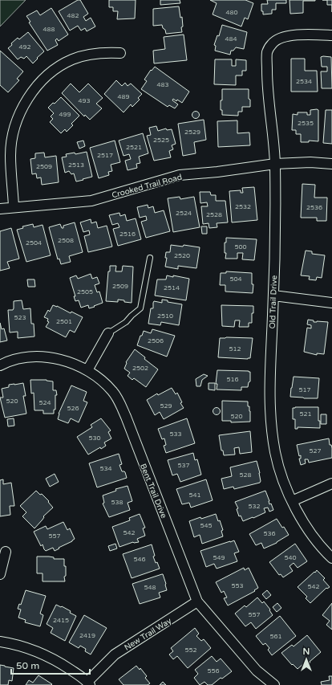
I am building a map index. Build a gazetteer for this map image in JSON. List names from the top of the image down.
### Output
{
  "streets": {
    "street": [
      "Crooked Trail Road",
      "Old Trail Drive",
      "Bent Trail Drive",
      "New Trail Way"
    ]
  },
  "crossings": [
    ["Crooked Trail Road", "Old Trail Drive"],
    ["Bent Trail Drive", "New Trail Way"]
  ],
  "house_numbers": [
    "480",
    "482",
    "488",
    "484",
    "492",
    "2534",
    "483",
    "489",
    "493",
    "499",
    "2535",
    "2529",
    "2525",
    "2521",
    "2517",
    "2513",
    "2509",
    "2532",
    "2536",
    "2524",
    "2528",
    "2516",
    "2508",
    "2504",
    "500",
    "2520",
    "504",
    "2509",
    "2514",
    "2505",
    "2510",
    "523",
    "2501",
    "2506",
    "512",
    "2502",
    "516",
    "517",
    "520",
    "524",
    "529",
    "526",
    "521",
    "520",
    "533",
    "530",
    "527",
    "537",
    "534",
    "528",
    "541",
    "538",
    "532",
    "545",
    "542",
    "536",
    "557",
    "549",
    "540",
    "546",
    "553",
    "542",
    "548",
    "557",
    "2415",
    "2419",
    "561",
    "552",
    "556"
  ],
  "scale_bar": "50 m",
  "north": "top"
}
